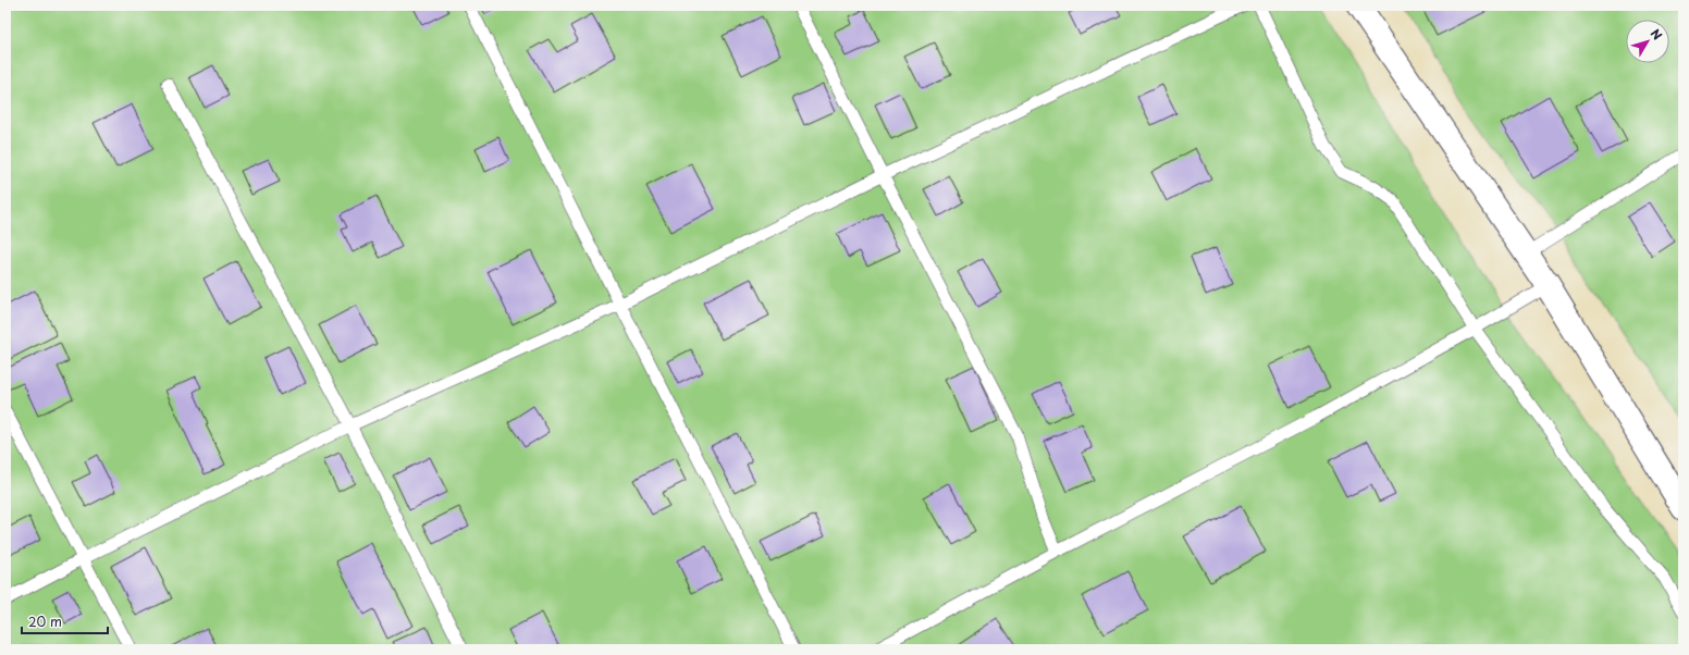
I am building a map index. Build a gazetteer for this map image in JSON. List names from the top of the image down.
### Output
{
  "scale_bar": "20 m",
  "north": "top right"
}
